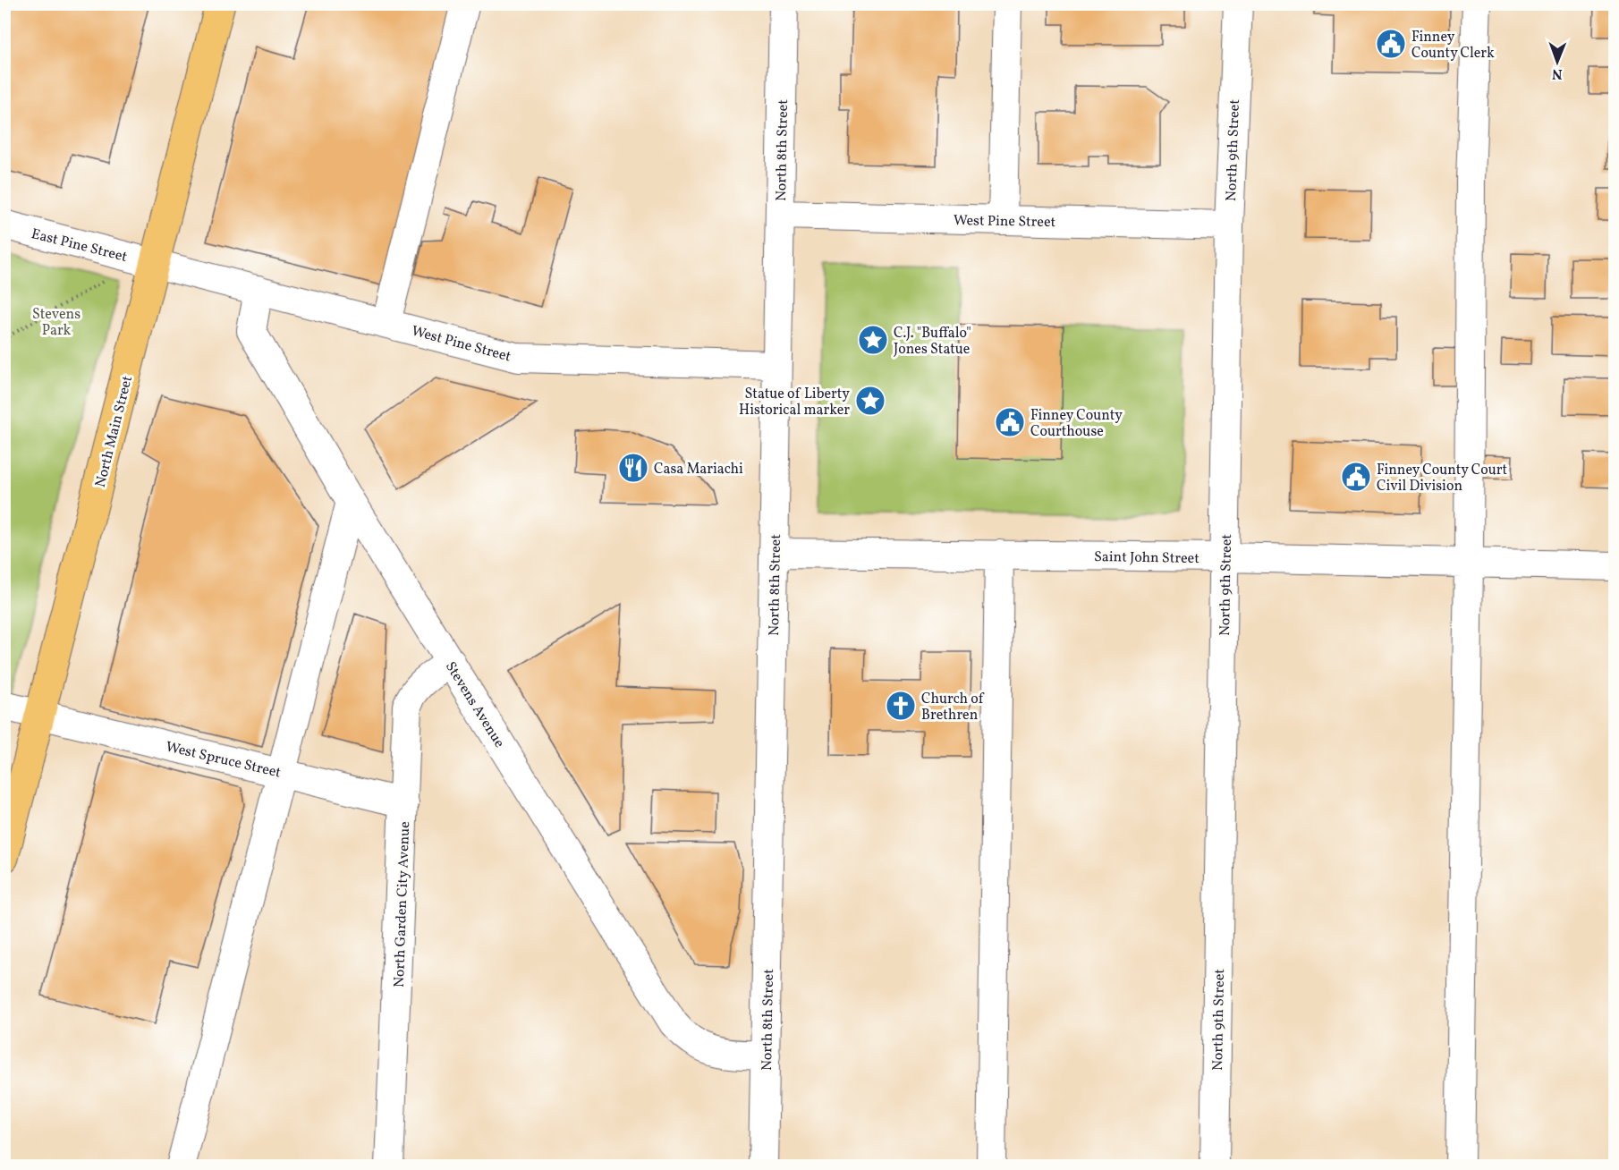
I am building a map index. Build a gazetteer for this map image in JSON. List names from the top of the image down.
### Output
{
  "streets": {
    "main road": ["North Main Street"],
    "street": [
      "North 8th Street",
      "North 9th Street",
      "West Pine Street",
      "East Pine Street",
      "Saint John Street",
      "Stevens Avenue",
      "West Spruce Street",
      "North Garden City Avenue"
    ]
  },
  "crossings": [
    ["North 8th Street", "West Pine Street"],
    ["North 8th Street", "Saint John Street"],
    ["North 8th Street", "Stevens Avenue"],
    ["North 9th Street", "West Pine Street"],
    ["North 9th Street", "Saint John Street"],
    ["West Pine Street", "East Pine Street"],
    ["West Pine Street", "North Main Street"],
    ["West Pine Street", "Stevens Avenue"],
    ["East Pine Street", "North Main Street"],
    ["North Main Street", "West Spruce Street"],
    ["Stevens Avenue", "North Garden City Avenue"],
    ["West Spruce Street", "North Garden City Avenue"]
  ],
  "parks": ["Stevens Park"],
  "places": {
    "public building": ["Finney County Clerk", "Finney County Courthouse", "Finney County Court Civil Division"],
    "place": ["C.J. \"Buffalo\" Jones Statue", "Statue of Liberty Historical marker"],
    "restaurant": ["Casa Mariachi"],
    "church": ["Church of Brethren"]
  },
  "north": "bottom"
}
